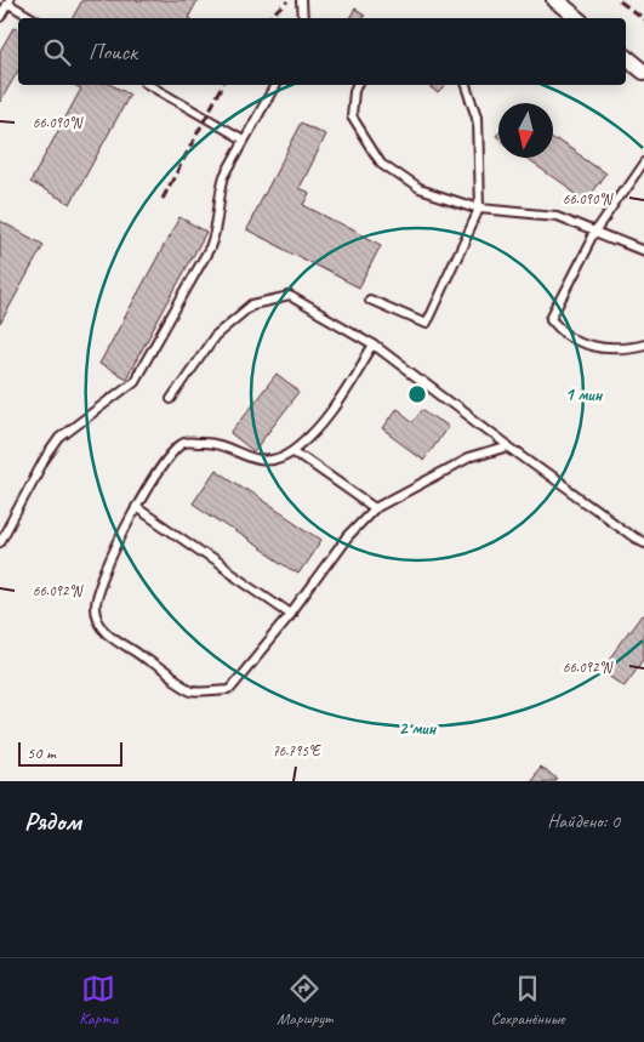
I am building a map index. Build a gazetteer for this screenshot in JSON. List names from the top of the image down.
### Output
{
  "scale_bar": "50 m",
  "north": "bottom",
  "page": {
    "search": "Поиск",
    "scale": "50 m",
    "heading": ["Рядом", "Найдено: 0"],
    "nav": ["Карта", "Маршрут", "Сохранённые"]
  },
  "coordinates": ["66.090°N", "66.092°N", "76.795°E"],
  "rings": ["1 мин", "2 мин"]
}
